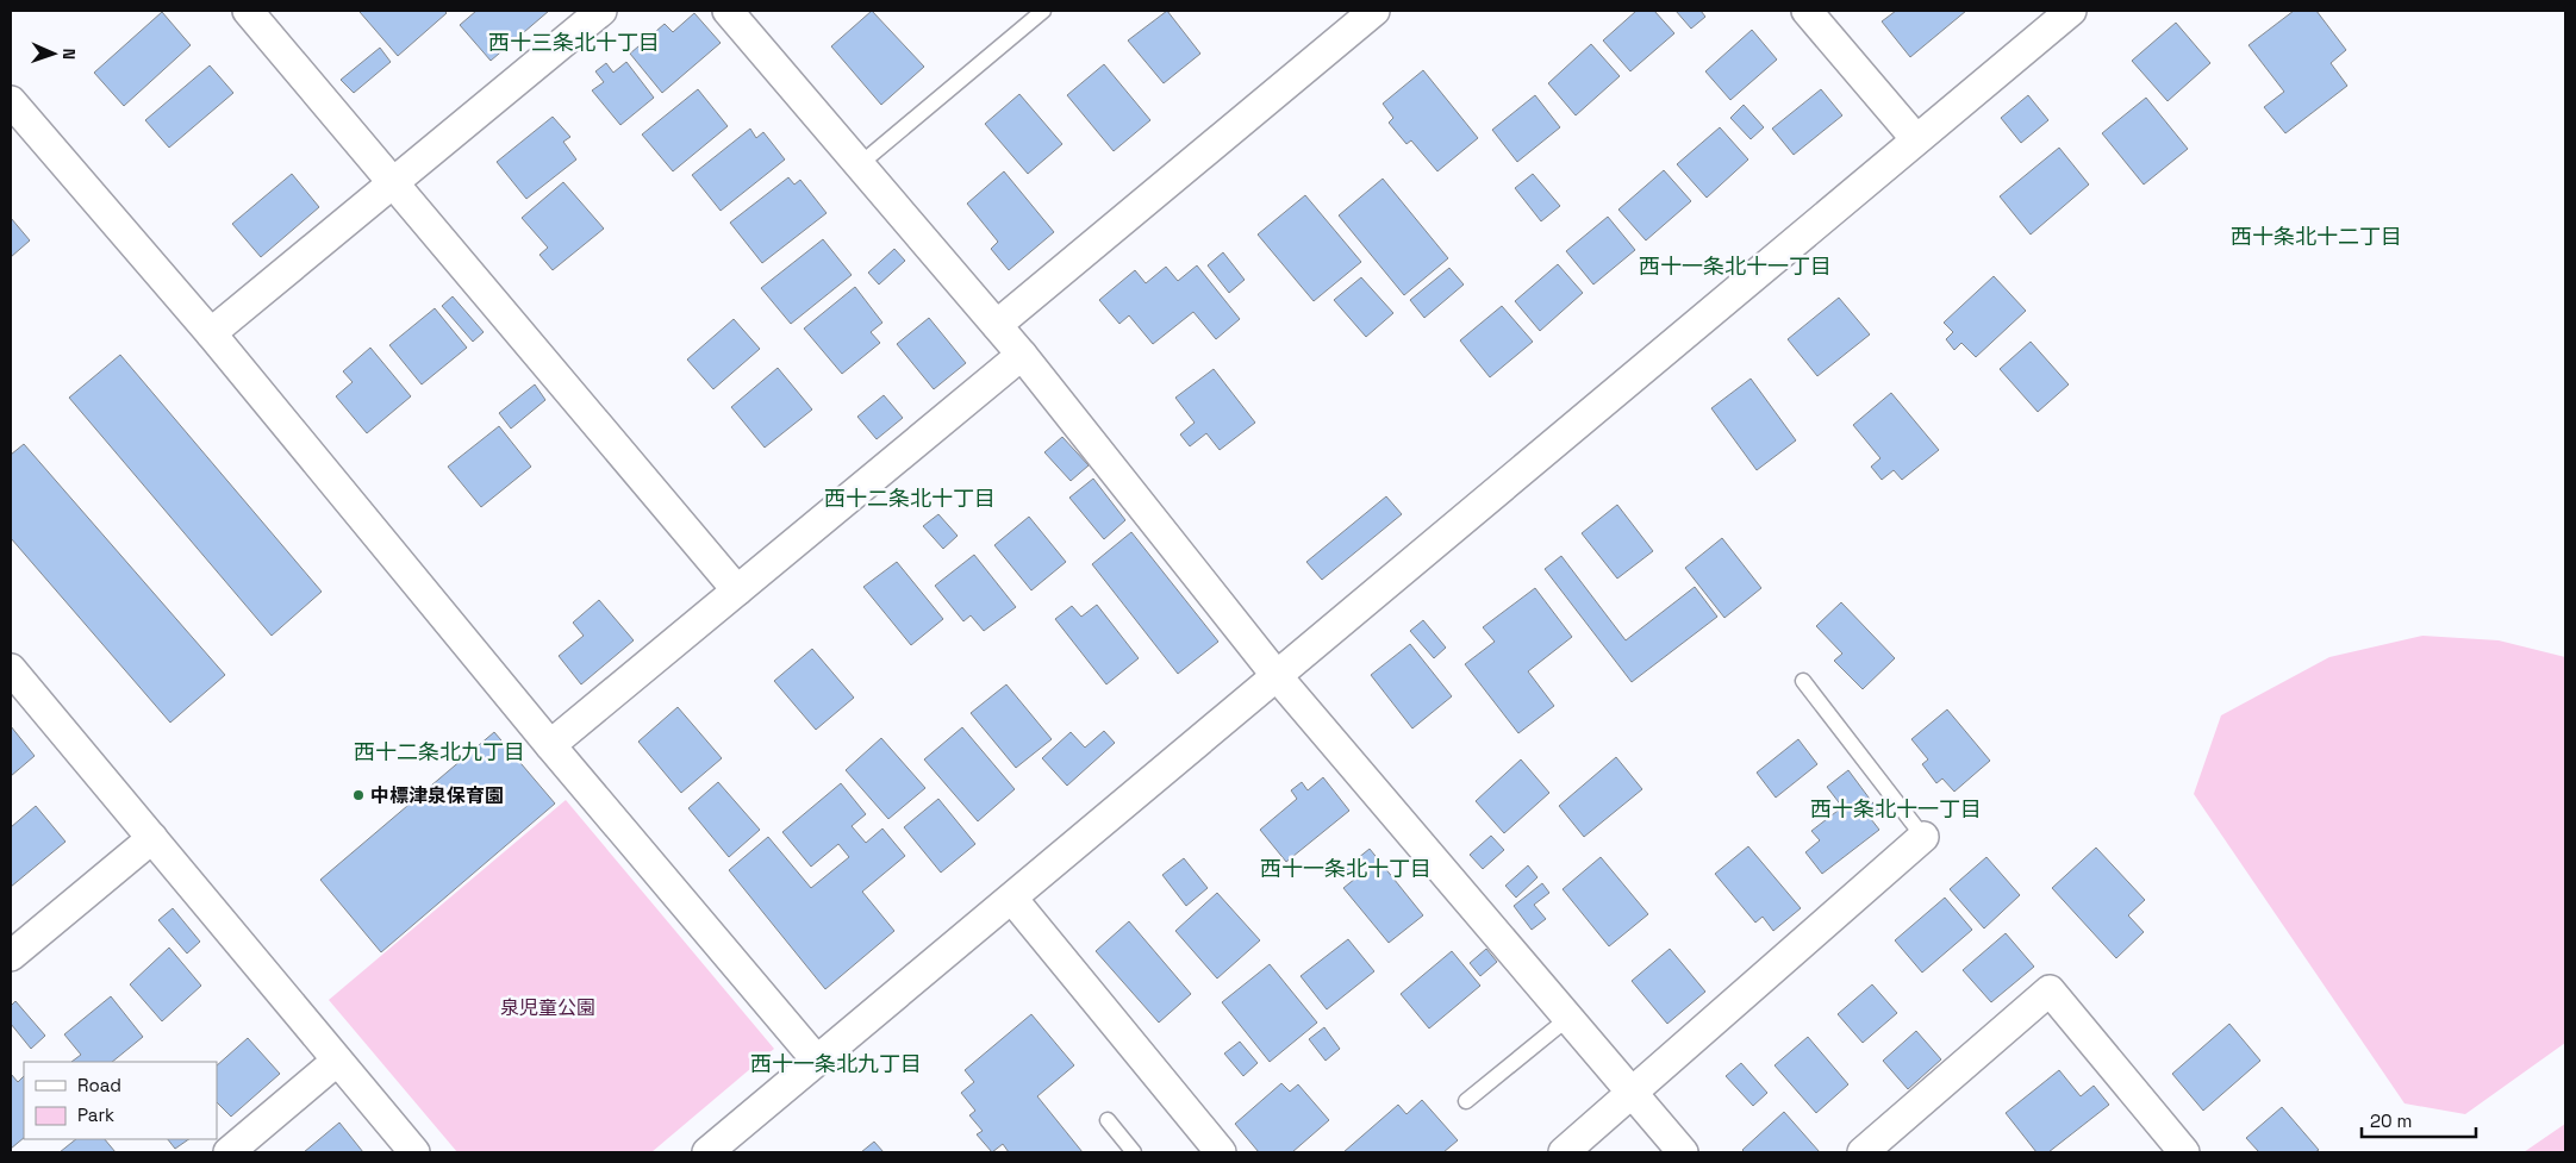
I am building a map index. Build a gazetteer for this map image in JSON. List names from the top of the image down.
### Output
{
  "districts": [
    "西十三条北十丁目",
    "西十条北十二丁目",
    "西十一条北十一丁目",
    "西十二条北十丁目",
    "西十二条北九丁目",
    "西十条北十一丁目",
    "西十一条北十丁目",
    "西十一条北九丁目"
  ],
  "parks": ["泉児童公園"],
  "places": ["中標津泉保育園"],
  "legend": ["Road", "Park"],
  "scale_bar": "20 m",
  "north": "right"
}
